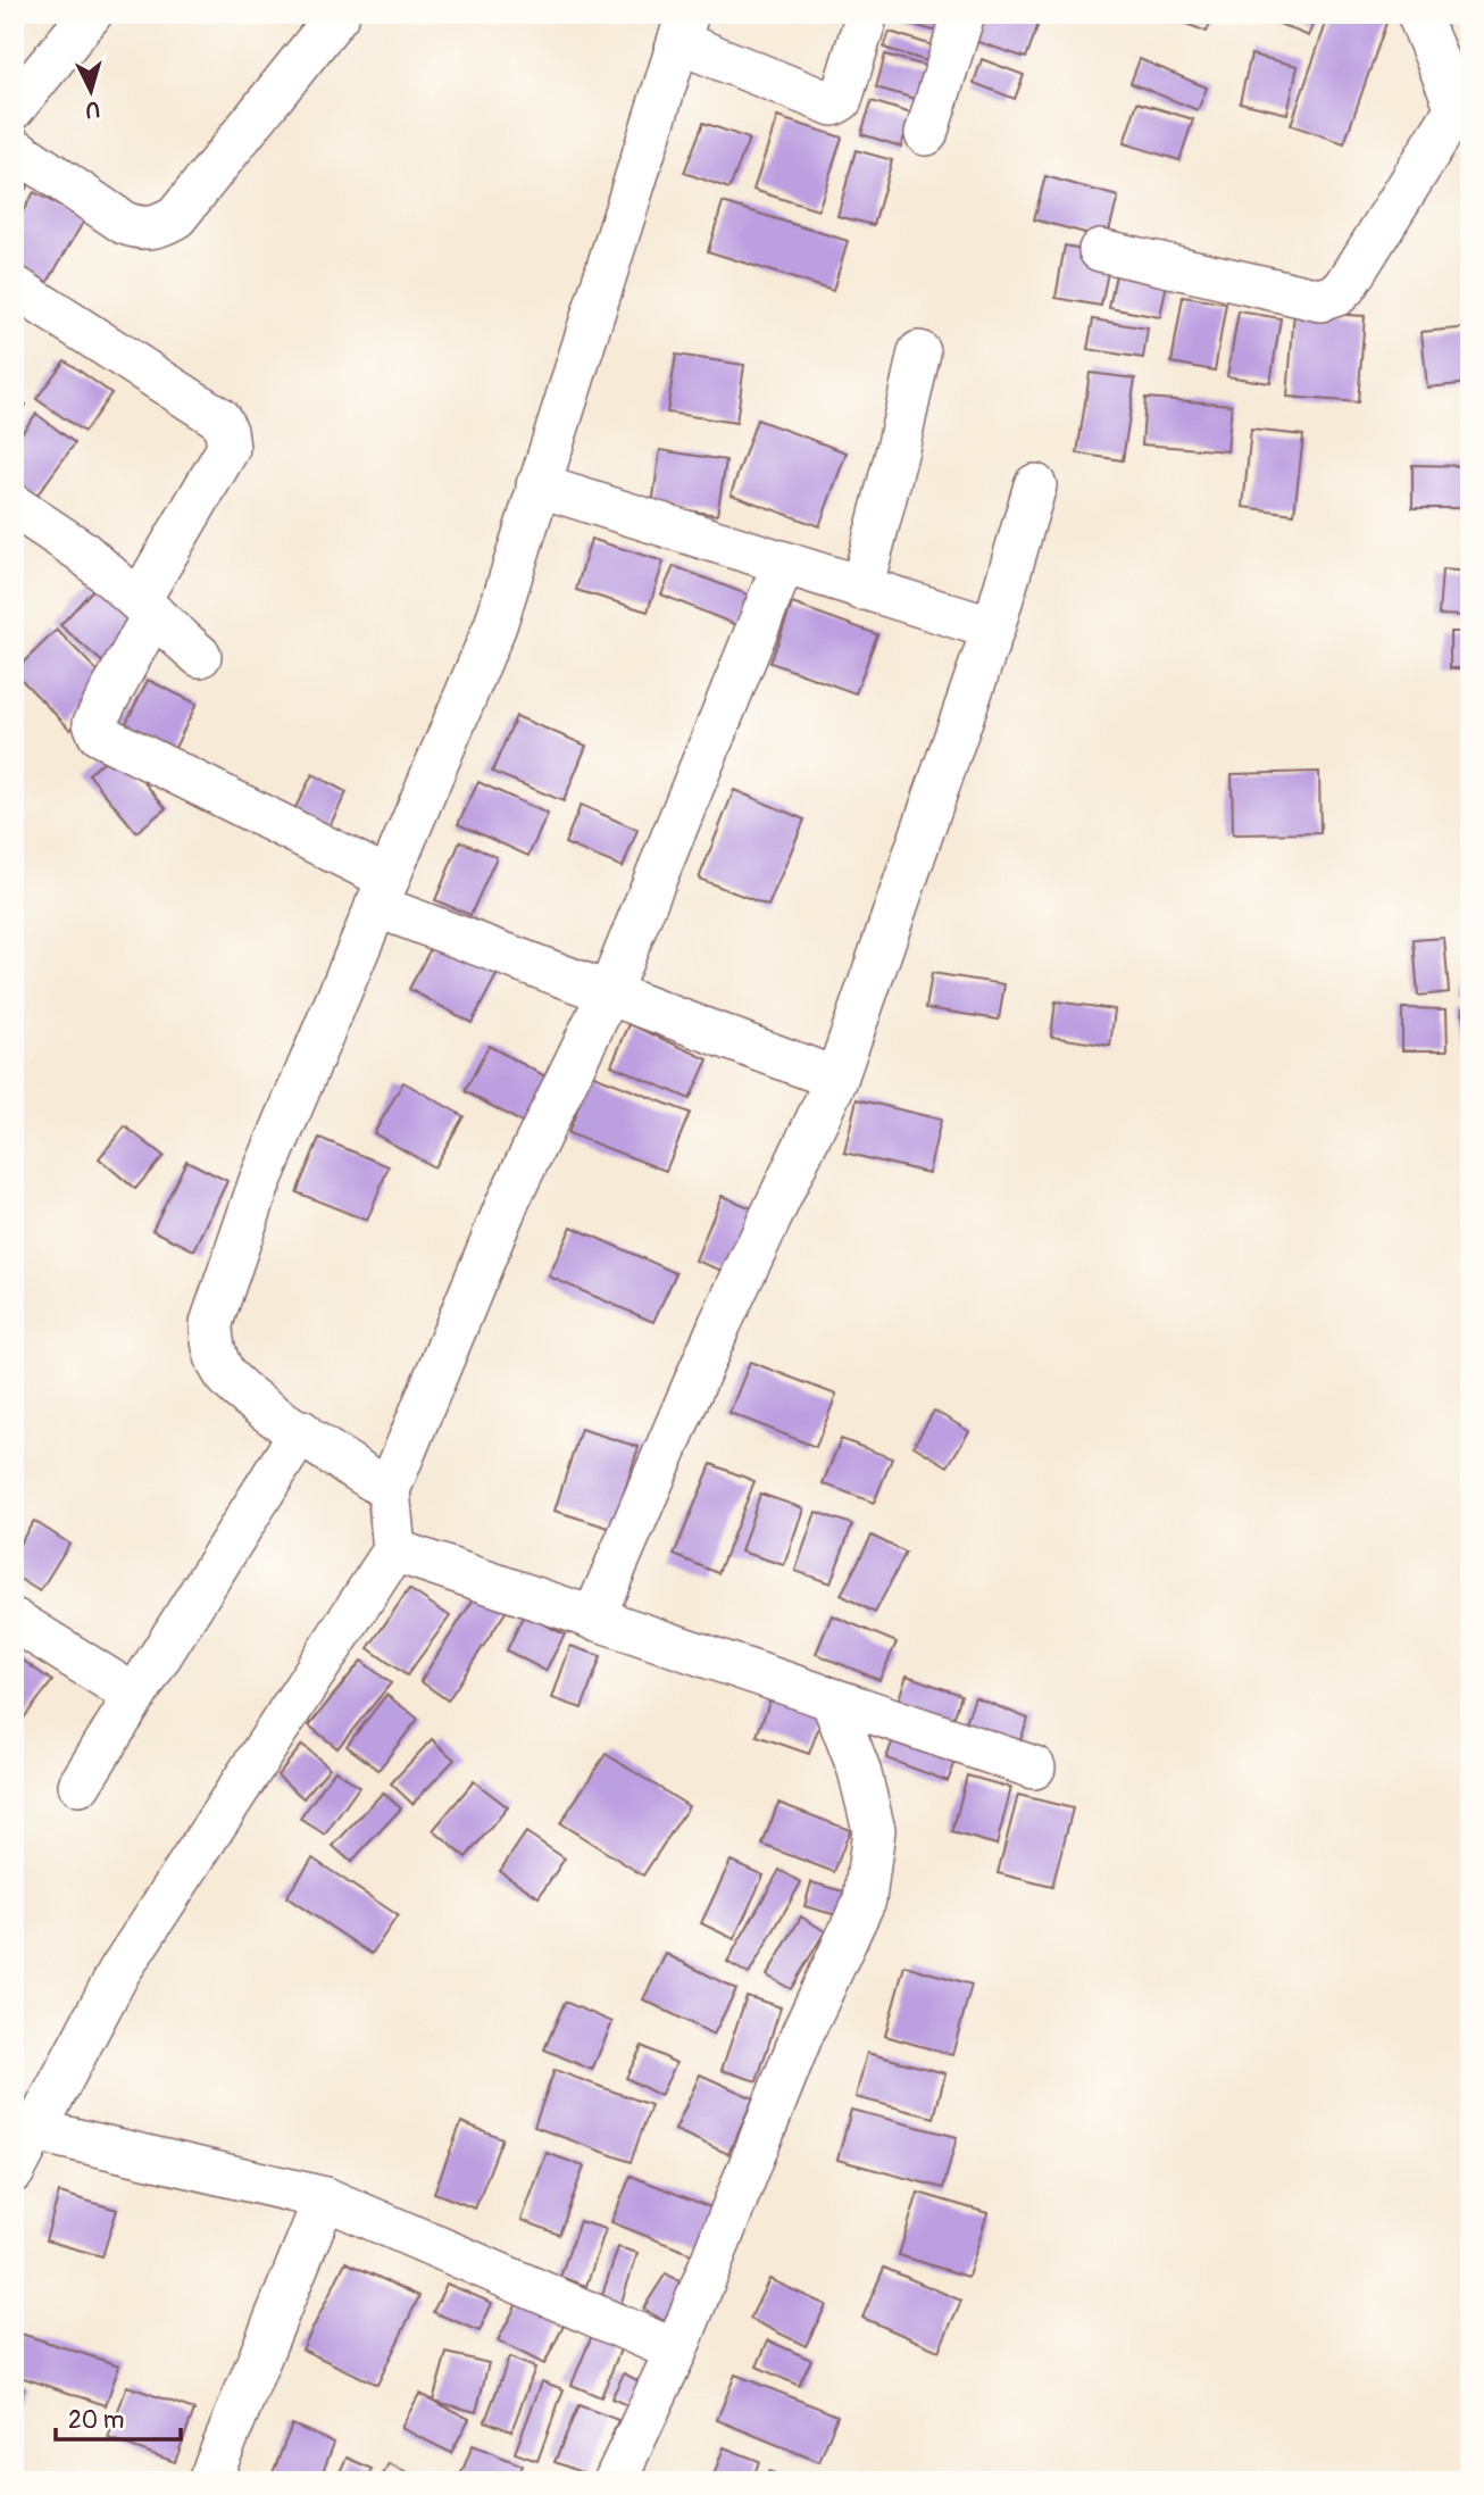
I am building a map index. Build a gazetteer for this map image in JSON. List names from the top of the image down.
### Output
{
  "scale_bar": "20 m",
  "north": "bottom"
}
